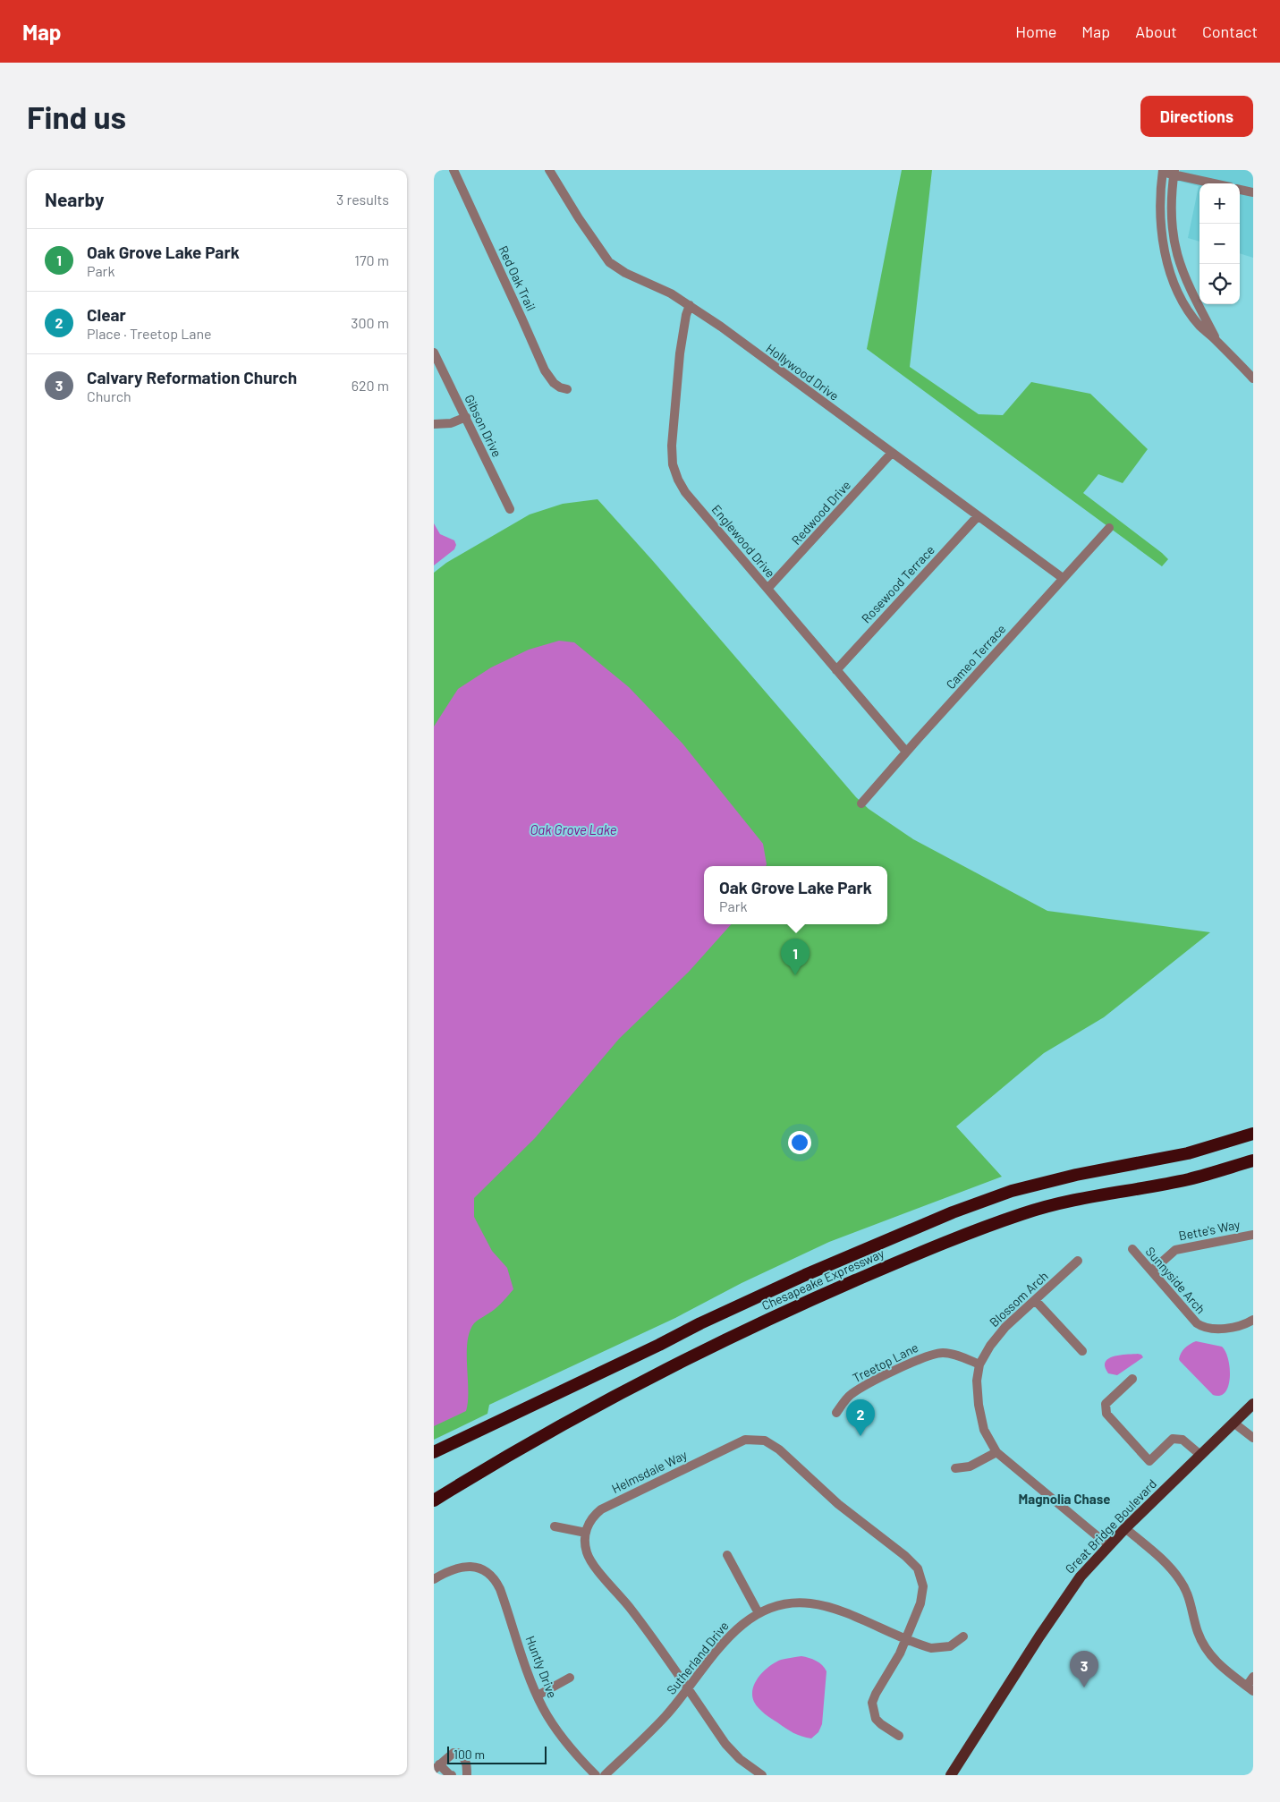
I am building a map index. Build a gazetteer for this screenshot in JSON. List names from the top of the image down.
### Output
{
  "streets": {
    "highway": ["Chesapeake Expressway"],
    "main road": ["Great Bridge Boulevard"],
    "street": [
      "Red Oak Trail",
      "Hollywood Drive",
      "Gibson Drive",
      "Redwood Drive",
      "Englewood Drive",
      "Rosewood Terrace",
      "Cameo Terrace",
      "Bette's Way",
      "Sunnyside Arch",
      "Blossom Arch",
      "Treetop Lane",
      "Helmsdale Way",
      "Sutherland Drive",
      "Huntly Drive"
    ]
  },
  "crossings": [
    ["Hollywood Drive", "Redwood Drive"],
    ["Hollywood Drive", "Englewood Drive"],
    ["Hollywood Drive", "Rosewood Terrace"],
    ["Hollywood Drive", "Cameo Terrace"],
    ["Redwood Drive", "Englewood Drive"],
    ["Englewood Drive", "Rosewood Terrace"],
    ["Englewood Drive", "Cameo Terrace"],
    ["Bette's Way", "Sunnyside Arch"],
    ["Blossom Arch", "Treetop Lane"],
    ["Blossom Arch", "Great Bridge Boulevard"],
    ["Helmsdale Way", "Sutherland Drive"]
  ],
  "districts": ["Magnolia Chase"],
  "water": ["Oak Grove Lake"],
  "scale_bar": "100 m",
  "page": {
    "header": "Map",
    "nav": [
      "Home",
      "Map",
      "About",
      "Contact"
    ],
    "buttons": "Directions",
    "title": "Find us",
    "heading": ["Nearby", "3 results"],
    "map_buttons": ["+", "−"],
    "list": [
      {
        "mark": "1",
        "name": "Oak Grove Lake Park",
        "note": "Park",
        "value": "170 m"
      },
      {
        "mark": "2",
        "name": "Clear",
        "note": "Place · Treetop Lane",
        "value": "300 m"
      },
      {
        "mark": "3",
        "name": "Calvary Reformation Church",
        "note": "Church",
        "value": "620 m"
      }
    ],
    "popup": ["Oak Grove Lake Park", "Park"],
    "pins": ["1", "2", "3"],
    "scale": "100 m"
  }
}
